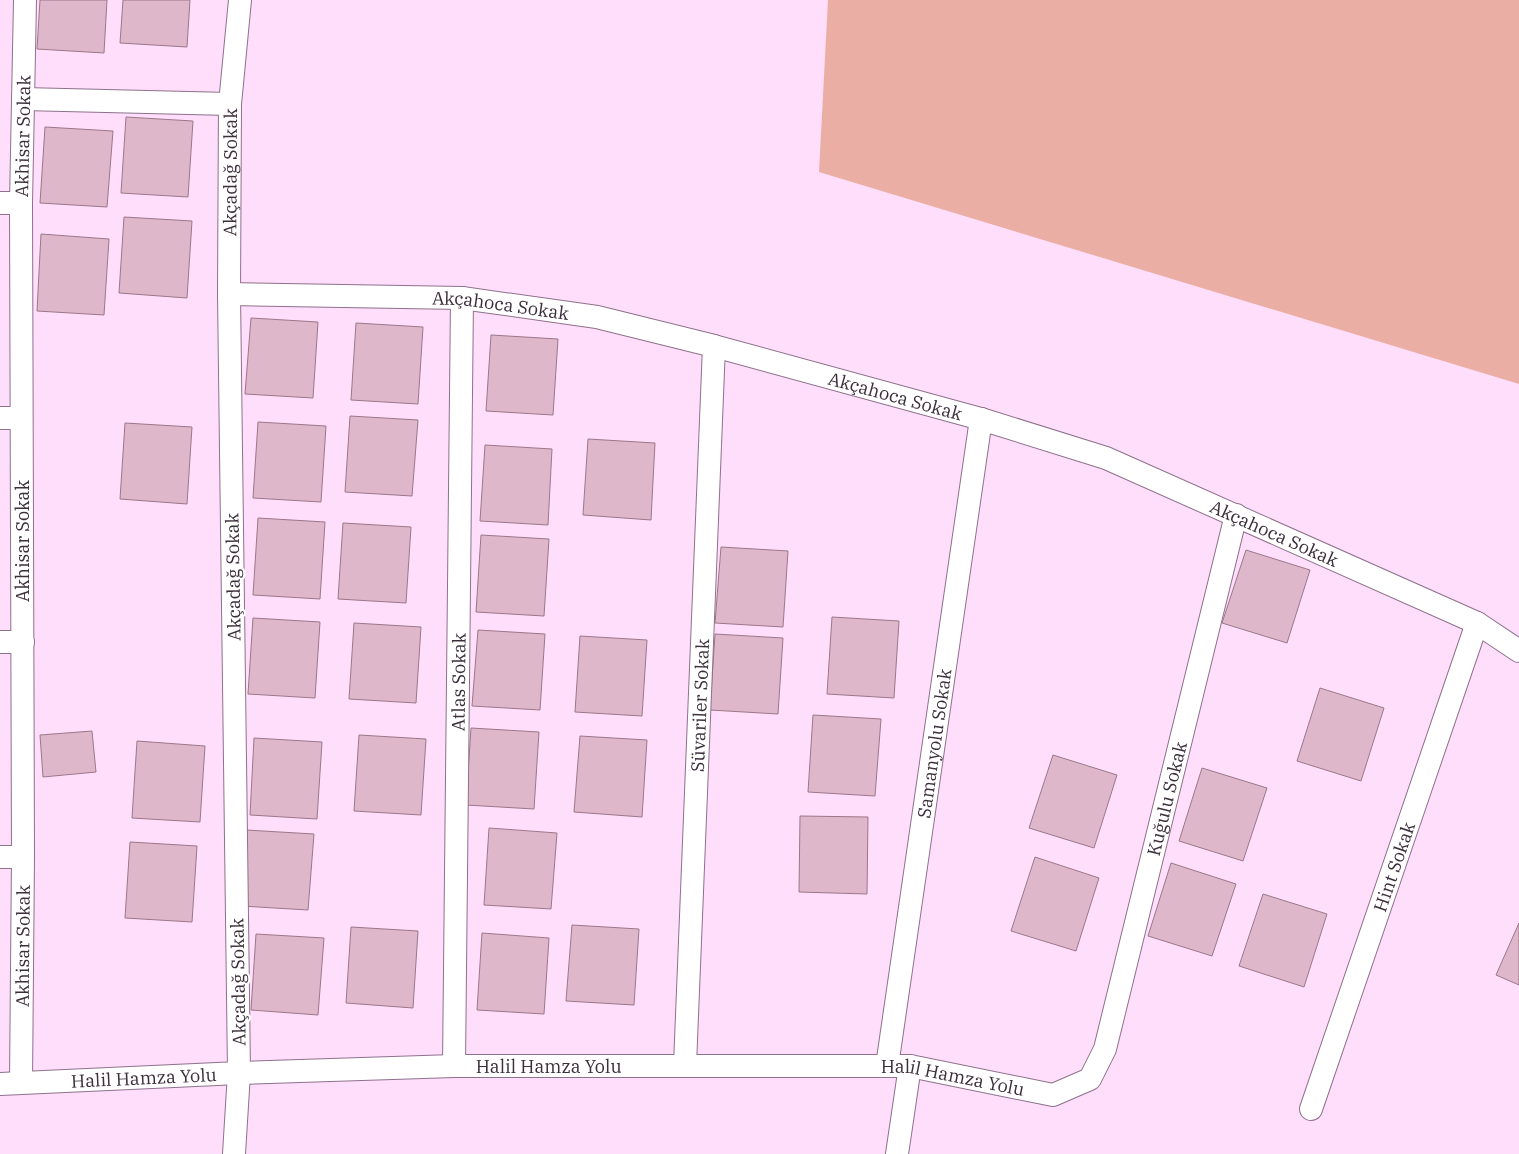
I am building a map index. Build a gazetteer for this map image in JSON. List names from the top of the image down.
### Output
{
  "streets": {
    "street": [
      "Akhisar Sokak",
      "Akçadağ Sokak",
      "Akçahoca Sokak",
      "Atlas Sokak",
      "Süvariler Sokak",
      "Samanyolu Sokak",
      "Kuğulu Sokak",
      "Hint Sokak",
      "Halil Hamza Yolu"
    ]
  },
  "crossings": [
    ["Akhisar Sokak", "Halil Hamza Yolu"],
    ["Akçadağ Sokak", "Akçahoca Sokak"],
    ["Akçadağ Sokak", "Halil Hamza Yolu"],
    ["Akçahoca Sokak", "Atlas Sokak"],
    ["Akçahoca Sokak", "Süvariler Sokak"],
    ["Akçahoca Sokak", "Samanyolu Sokak"],
    ["Akçahoca Sokak", "Kuğulu Sokak"],
    ["Akçahoca Sokak", "Hint Sokak"],
    ["Atlas Sokak", "Halil Hamza Yolu"],
    ["Süvariler Sokak", "Halil Hamza Yolu"],
    ["Samanyolu Sokak", "Halil Hamza Yolu"],
    ["Kuğulu Sokak", "Halil Hamza Yolu"]
  ]
}
